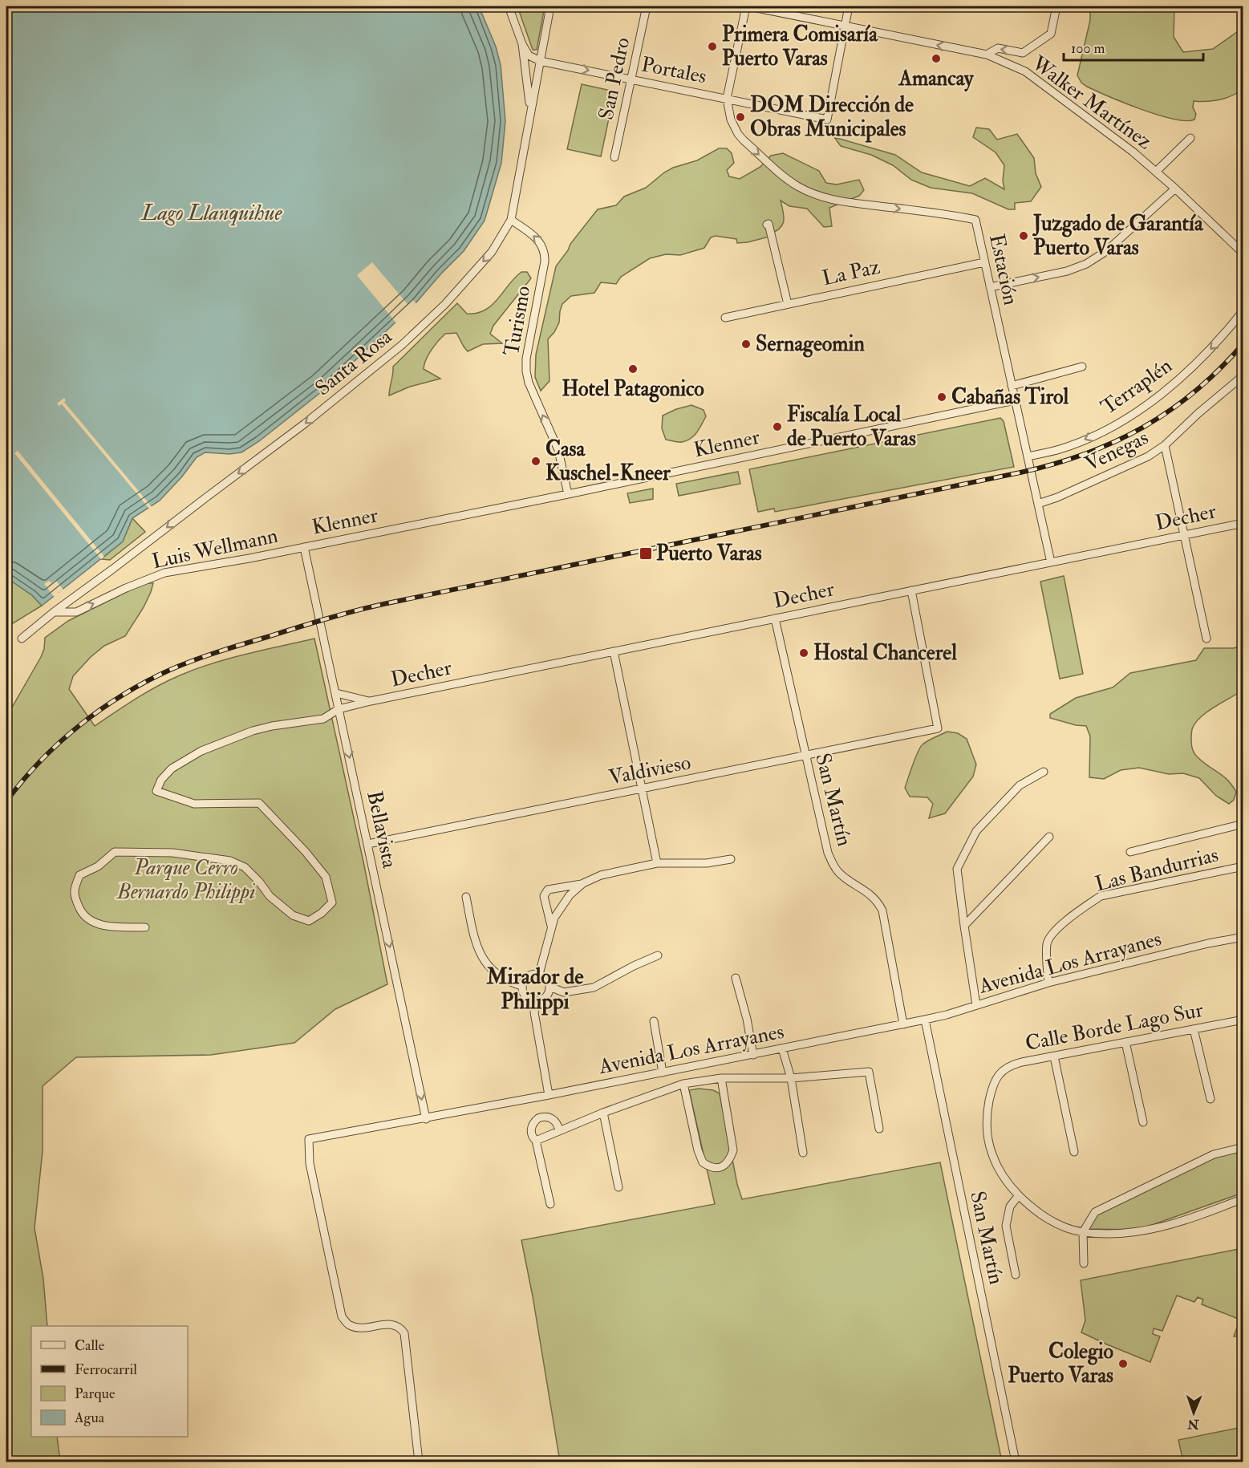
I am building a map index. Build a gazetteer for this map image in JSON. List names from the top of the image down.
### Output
{
  "streets": {
    "street": [
      "Portales",
      "San Pedro",
      "Walker Martínez",
      "Estación",
      "La Paz",
      "Turismo",
      "Santa Rosa",
      "Terraplén",
      "Klenner",
      "Venegas",
      "Decher",
      "Luis Wellmann",
      "Valdivieso",
      "San Martín",
      "Bellavista",
      "Las Bandurrias",
      "Avenida Los Arrayanes",
      "Calle Borde Lago Sur"
    ]
  },
  "crossings": [
    ["Portales", "San Pedro"],
    ["Portales", "Walker Martínez"],
    ["Portales", "Estación"],
    ["Portales", "Santa Rosa"],
    ["Estación", "La Paz"],
    ["Estación", "Terraplén"],
    ["Estación", "Klenner"],
    ["Estación", "Venegas"],
    ["Estación", "Decher"],
    ["Turismo", "Santa Rosa"],
    ["Turismo", "Klenner"],
    ["Santa Rosa", "Luis Wellmann"],
    ["Klenner", "Luis Wellmann"],
    ["Klenner", "Bellavista"],
    ["Decher", "Valdivieso"],
    ["Decher", "San Martín"],
    ["Decher", "Bellavista"],
    ["Luis Wellmann", "Bellavista"],
    ["Valdivieso", "San Martín"],
    ["Valdivieso", "Bellavista"],
    ["San Martín", "Avenida Los Arrayanes"],
    ["Bellavista", "Avenida Los Arrayanes"],
    ["Las Bandurrias", "Avenida Los Arrayanes"]
  ],
  "one_way": [
    "Estación",
    "Turismo",
    "Santa Rosa",
    "Terraplén",
    "Luis Wellmann",
    "Bellavista"
  ],
  "districts": ["Mirador de Philippi"],
  "water": ["Lago Llanquihue"],
  "parks": ["Parque Cerro Bernardo Philippi"],
  "places": {
    "other": [
      "Primera Comisaría Puerto Varas",
      "Amancay",
      "DOM Dirección de Obras Municipales",
      "Juzgado de Garantía Puerto Varas",
      "Sernageomin",
      "Hotel Patagonico",
      "Cabañas Tirol",
      "Fiscalía Local de Puerto Varas",
      "Casa Kuschel-Kneer",
      "Hostal Chancerel",
      "Colegio Puerto Varas"
    ],
    "transit": ["Puerto Varas"]
  },
  "legend": [
    "Calle",
    "Ferrocarril",
    "Parque",
    "Agua"
  ],
  "scale_bar": "100 m",
  "north": "bottom"
}
